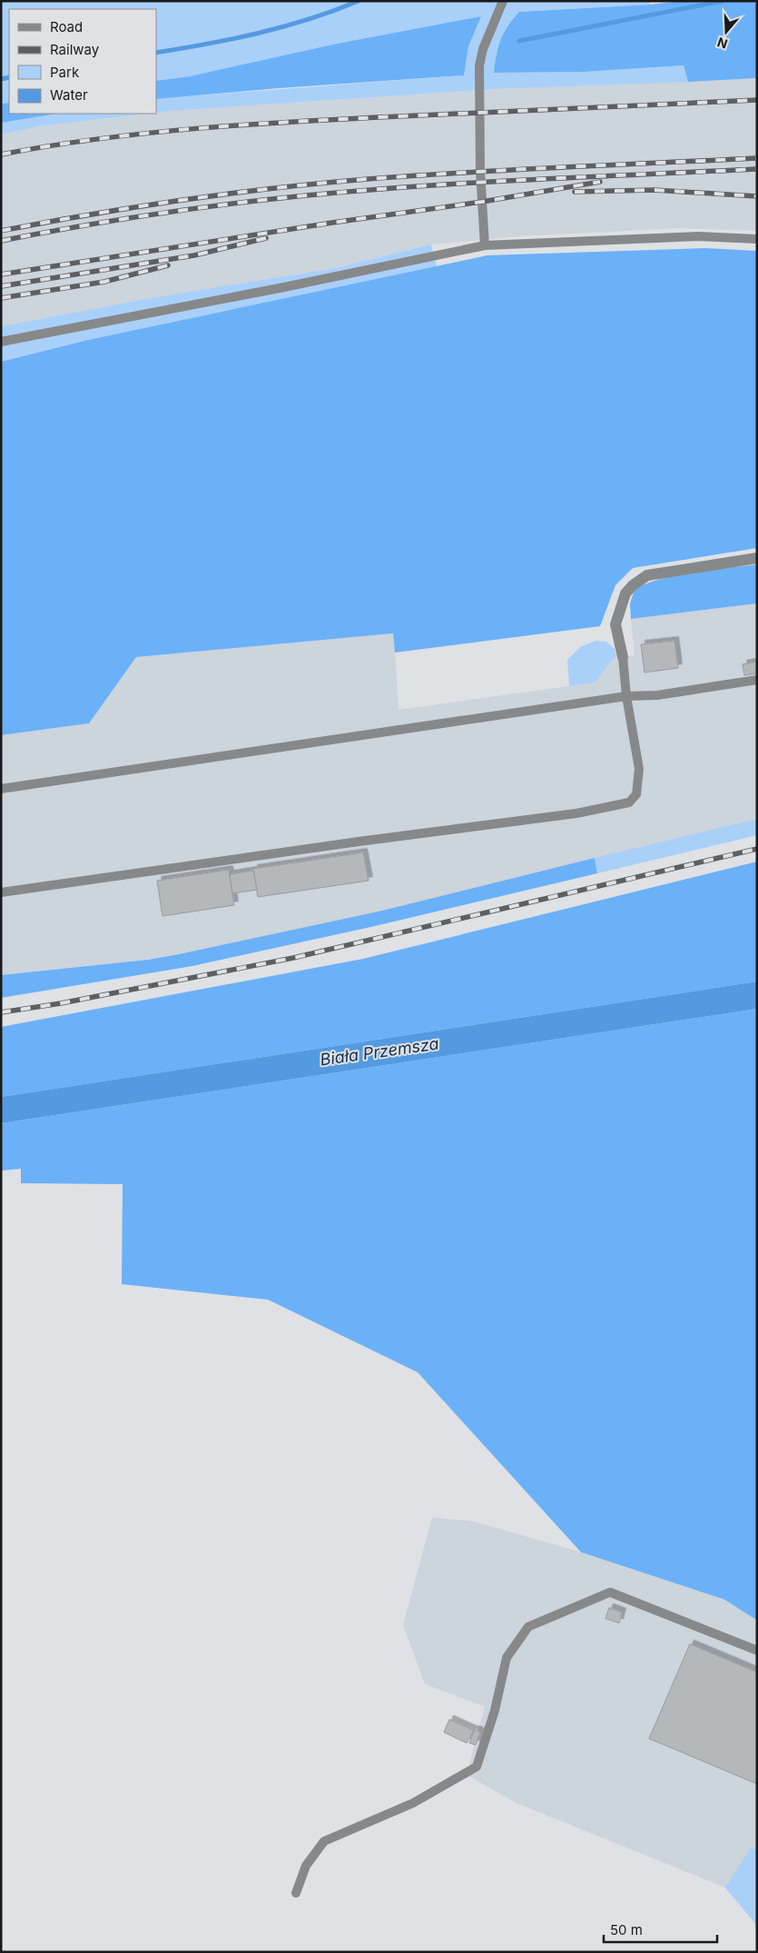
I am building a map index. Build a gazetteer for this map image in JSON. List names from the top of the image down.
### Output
{
  "water": ["Biała Przemsza"],
  "legend": [
    "Road",
    "Railway",
    "Park",
    "Water"
  ],
  "scale_bar": "50 m",
  "north": "bottom"
}
